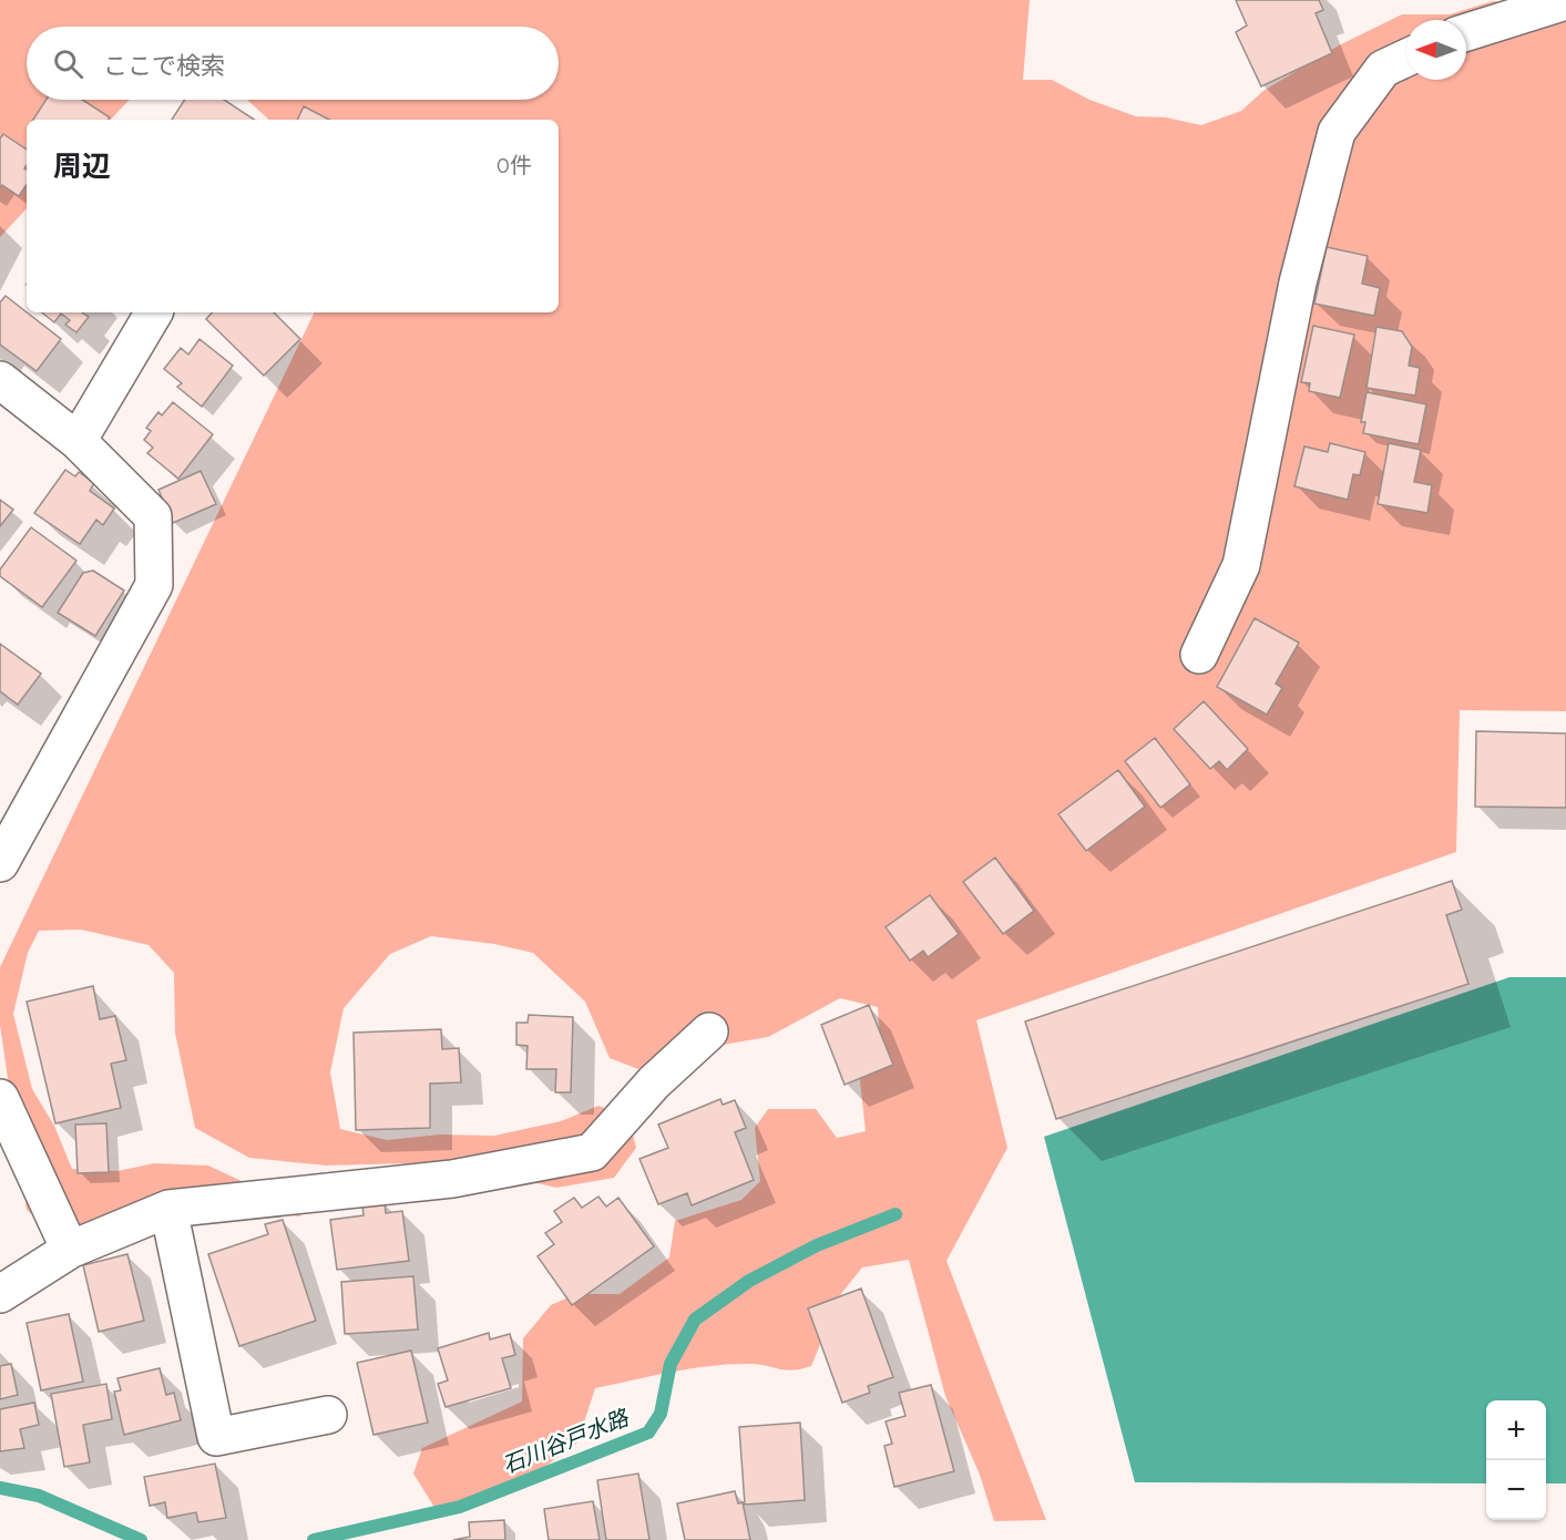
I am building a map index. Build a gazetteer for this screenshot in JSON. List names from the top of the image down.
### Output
{
  "water": ["石川谷戸水路"],
  "north": "left",
  "page": {
    "search": "ここで検索",
    "heading": ["周辺", "0件"],
    "map_buttons": ["+", "−"]
  }
}
